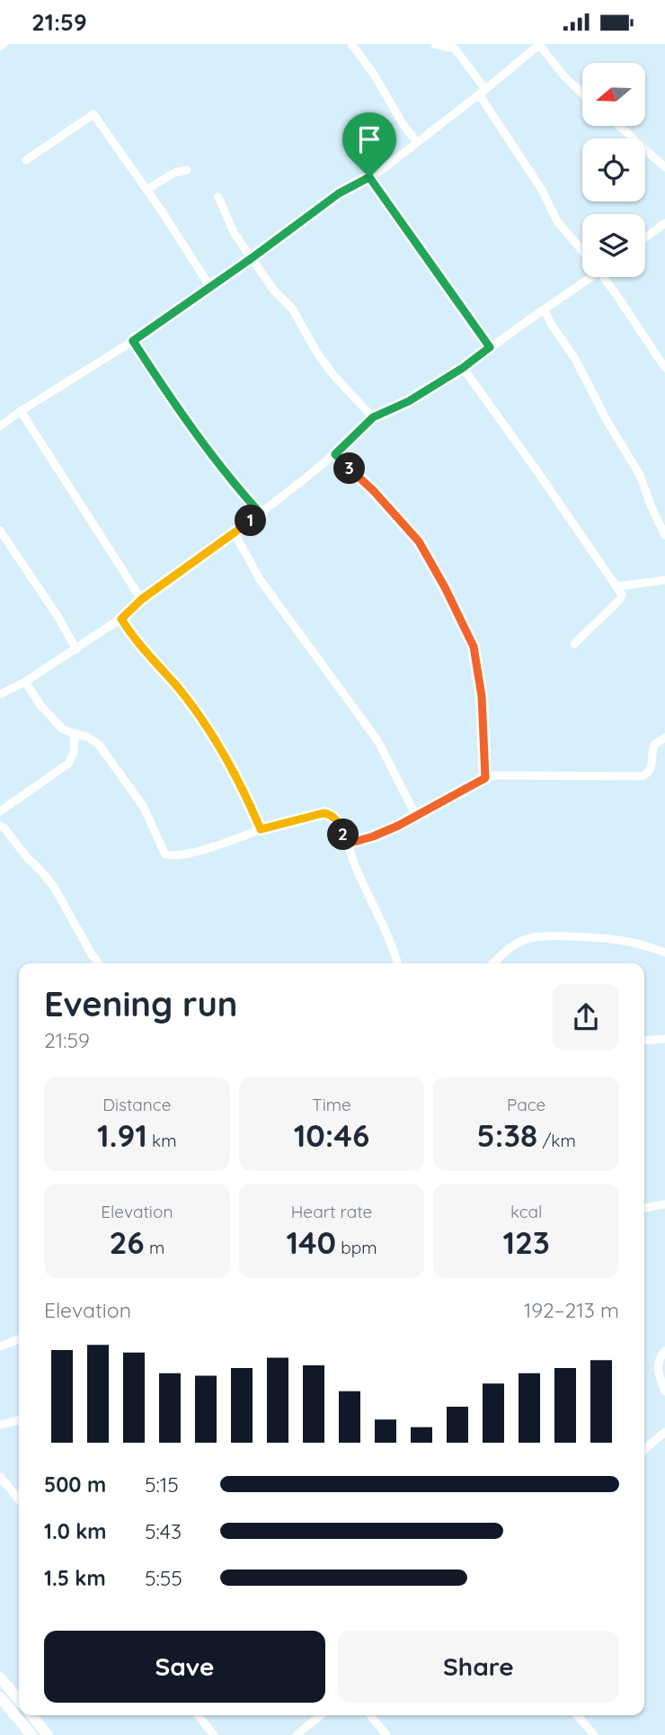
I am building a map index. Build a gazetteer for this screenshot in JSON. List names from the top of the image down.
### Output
{
  "north": "left",
  "page": {
    "status": "21:59",
    "pins": ["3", "1", "2"],
    "heading": ["Evening run", "21:59"],
    "stats": [
      ["Distance", "1.91 km"],
      ["Time", "10:46"],
      ["Pace", "5:38 /km"],
      ["Elevation", "26 m"],
      ["Heart rate", "140 bpm"],
      ["kcal", "123"]
    ],
    "chart": ["Elevation", "192–213 m"],
    "list": [
      {
        "name": "500 m",
        "note": "5:15"
      },
      {
        "name": "1.0 km",
        "note": "5:43"
      },
      {
        "name": "1.5 km",
        "note": "5:55"
      }
    ],
    "buttons": ["Save", "Share"]
  }
}
